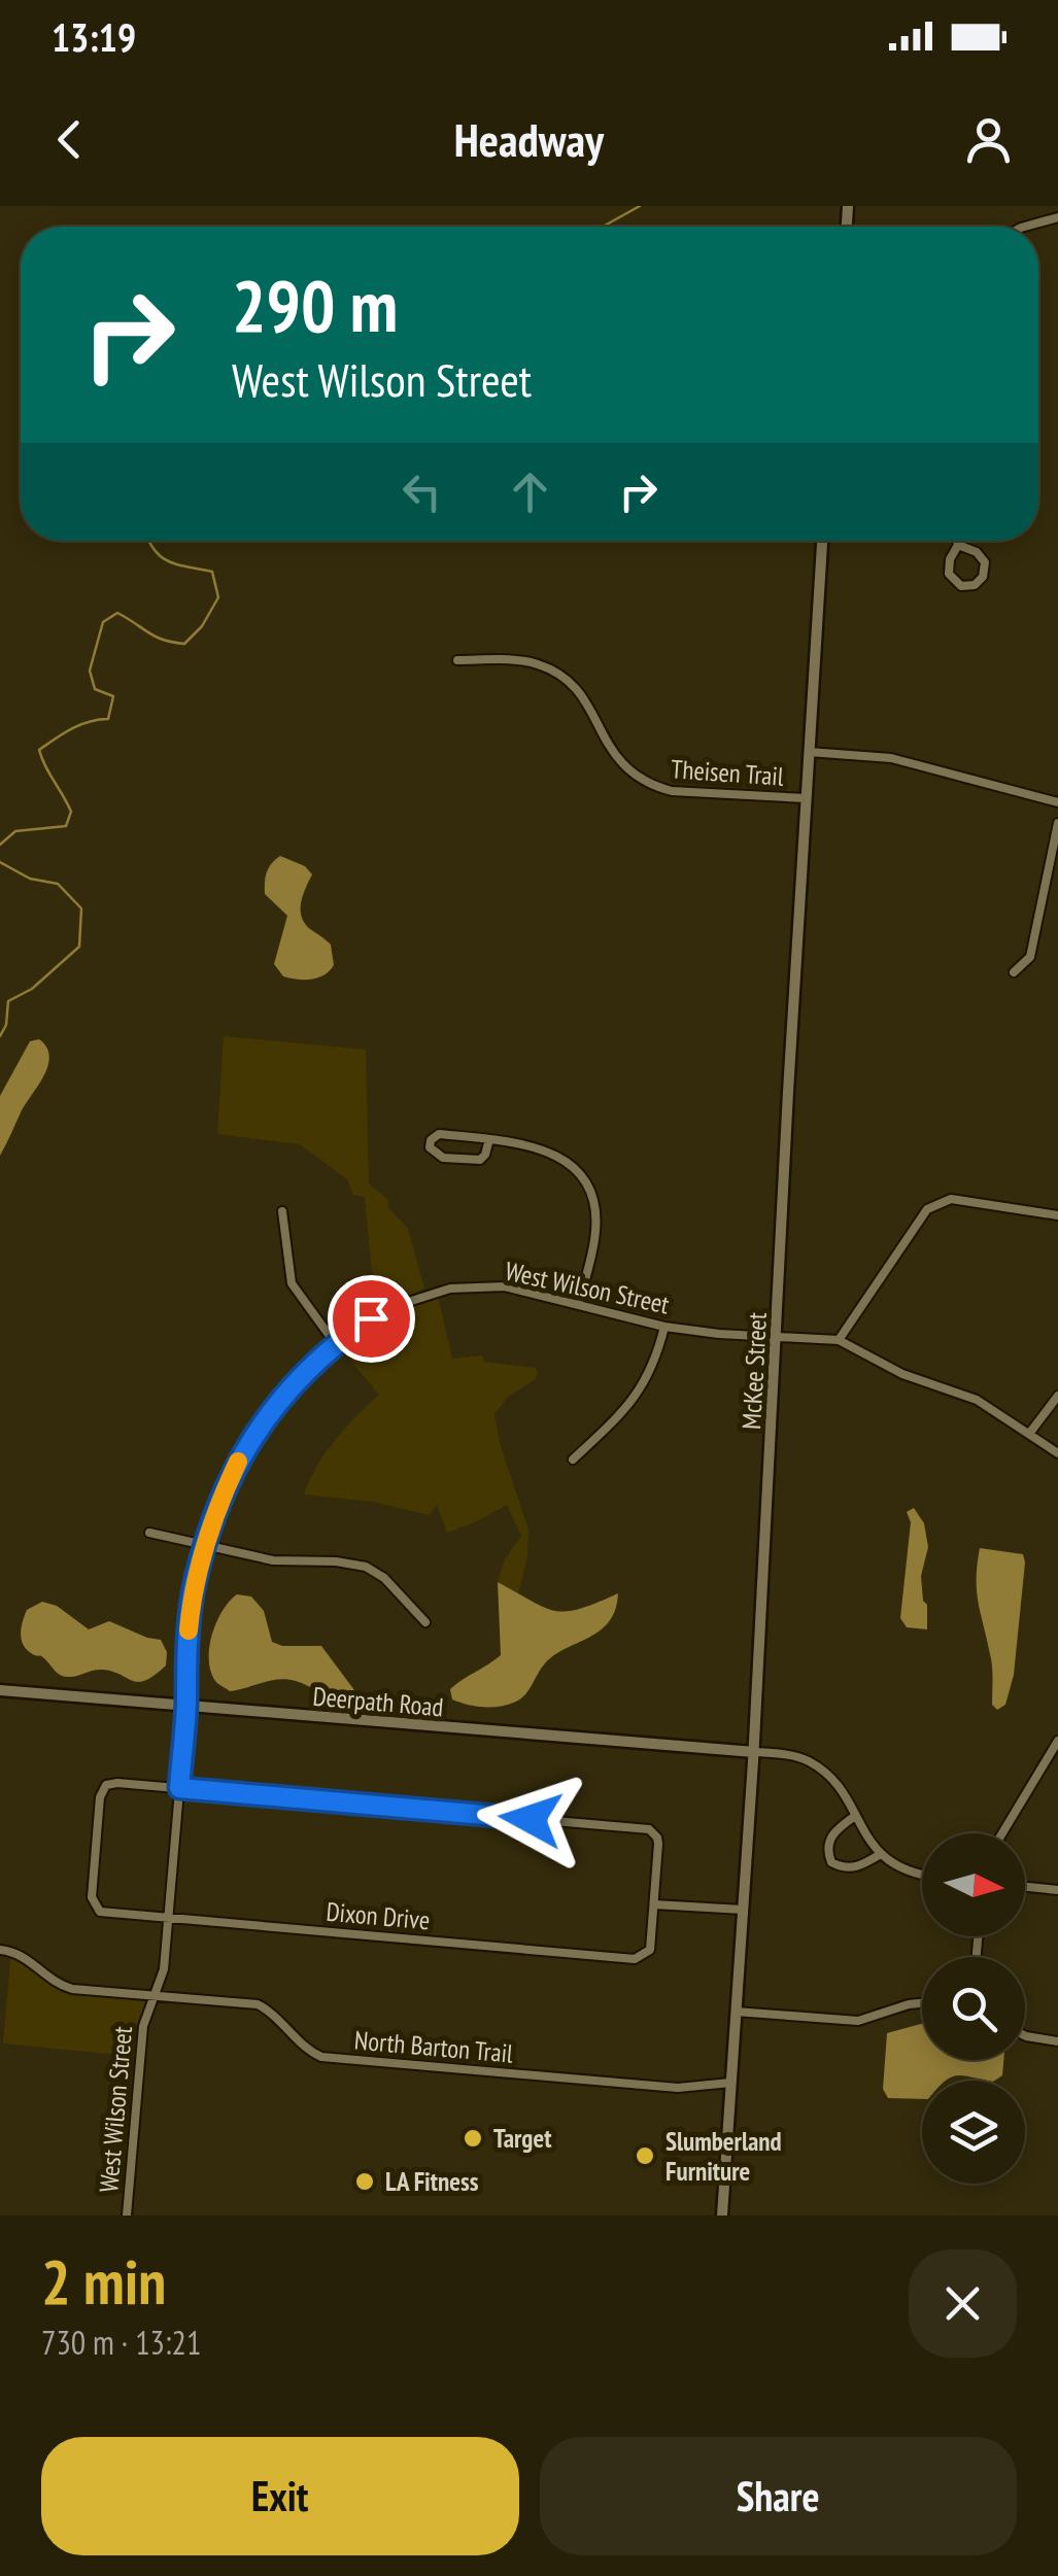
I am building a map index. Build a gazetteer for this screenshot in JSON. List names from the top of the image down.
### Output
{
  "streets": {
    "street": [
      "Theisen Trail",
      "West Wilson Street",
      "McKee Street",
      "Deerpath Road",
      "Dixon Drive",
      "North Barton Trail"
    ]
  },
  "crossings": [
    ["Theisen Trail", "McKee Street"],
    ["West Wilson Street", "McKee Street"],
    ["West Wilson Street", "Deerpath Road"],
    ["West Wilson Street", "Dixon Drive"],
    ["West Wilson Street", "North Barton Trail"],
    ["McKee Street", "Deerpath Road"],
    ["McKee Street", "North Barton Trail"]
  ],
  "places": ["Target", "Slumberland Furniture", "LA Fitness"],
  "north": "right",
  "page": {
    "status": "13:19",
    "header": "Headway",
    "turn": ["290 m", "West Wilson Street"],
    "heading": ["2 min", "730 m · 13:21"],
    "buttons": ["Exit", "Share"]
  }
}
